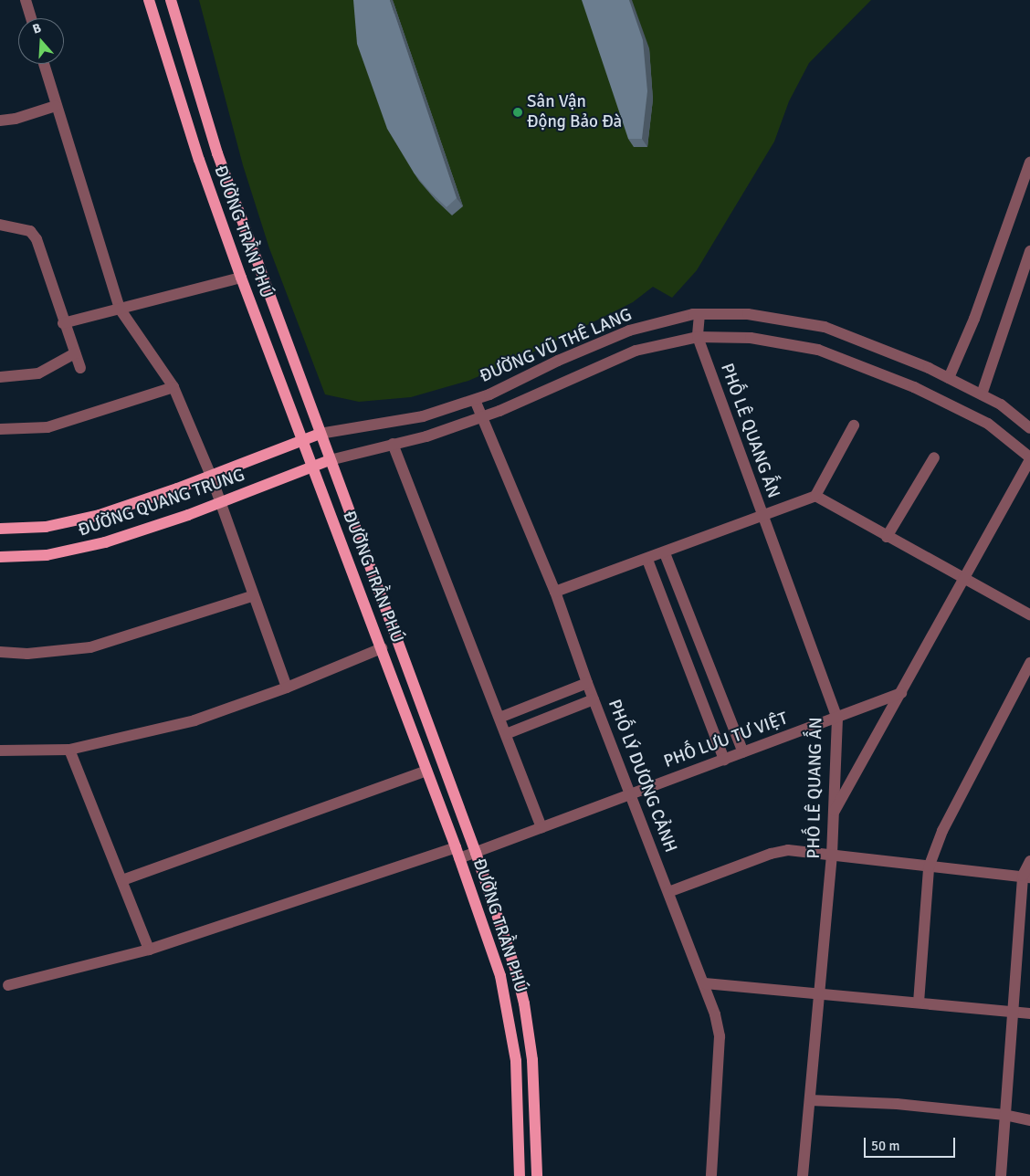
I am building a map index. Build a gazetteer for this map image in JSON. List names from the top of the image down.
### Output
{
  "streets": {
    "main road": ["ĐƯỜNG TRẦN PHÚ", "ĐƯỜNG QUANG TRUNG"],
    "street": [
      "ĐƯỜNG VŨ THÊ LANG",
      "PHỐ LÊ QUANG ẤN",
      "PHỐ LƯU TƯ VIỆT",
      "PHỐ LÝ DƯƠNG CẢNH"
    ]
  },
  "crossings": [
    ["ĐƯỜNG TRẦN PHÚ", "ĐƯỜNG VŨ THÊ LANG"],
    ["ĐƯỜNG TRẦN PHÚ", "ĐƯỜNG QUANG TRUNG"],
    ["ĐƯỜNG TRẦN PHÚ", "PHỐ LƯU TƯ VIỆT"],
    ["ĐƯỜNG VŨ THÊ LANG", "PHỐ LÊ QUANG ẤN"],
    ["ĐƯỜNG VŨ THÊ LANG", "ĐƯỜNG QUANG TRUNG"],
    ["ĐƯỜNG VŨ THÊ LANG", "PHỐ LÝ DƯƠNG CẢNH"],
    ["PHỐ LÊ QUANG ẤN", "PHỐ LƯU TƯ VIỆT"],
    ["PHỐ LƯU TƯ VIỆT", "PHỐ LÝ DƯƠNG CẢNH"]
  ],
  "places": ["Sân Vận Động Bảo Đà"],
  "scale_bar": "50 m",
  "north": "top"
}
